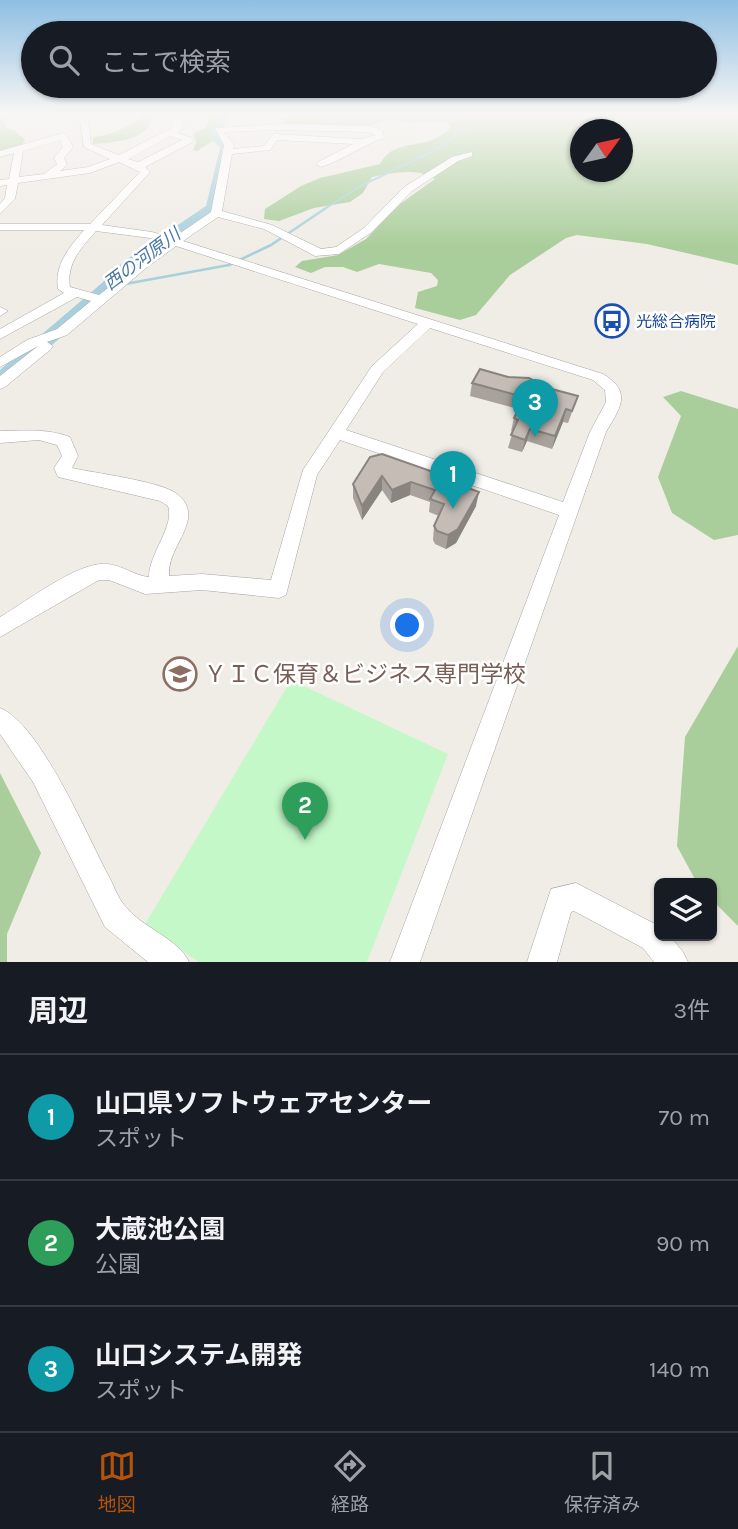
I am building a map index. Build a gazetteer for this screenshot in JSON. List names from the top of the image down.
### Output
{
  "water": ["西の河原川"],
  "places": {
    "bus stop": ["光総合病院"],
    "school or university": ["ＹＩＣ保育＆ビジネス専門学校"]
  },
  "north": "top right",
  "page": {
    "search": "ここで検索",
    "pins": ["3", "1", "2"],
    "heading": ["周辺", "3件"],
    "list": [
      {
        "mark": "1",
        "name": "山口県ソフトウェアセンター",
        "note": "スポット",
        "value": "70 m"
      },
      {
        "mark": "2",
        "name": "大蔵池公園",
        "note": "公園",
        "value": "90 m"
      },
      {
        "mark": "3",
        "name": "山口システム開発",
        "note": "スポット",
        "value": "140 m"
      }
    ],
    "nav": ["地図", "経路", "保存済み"]
  }
}
